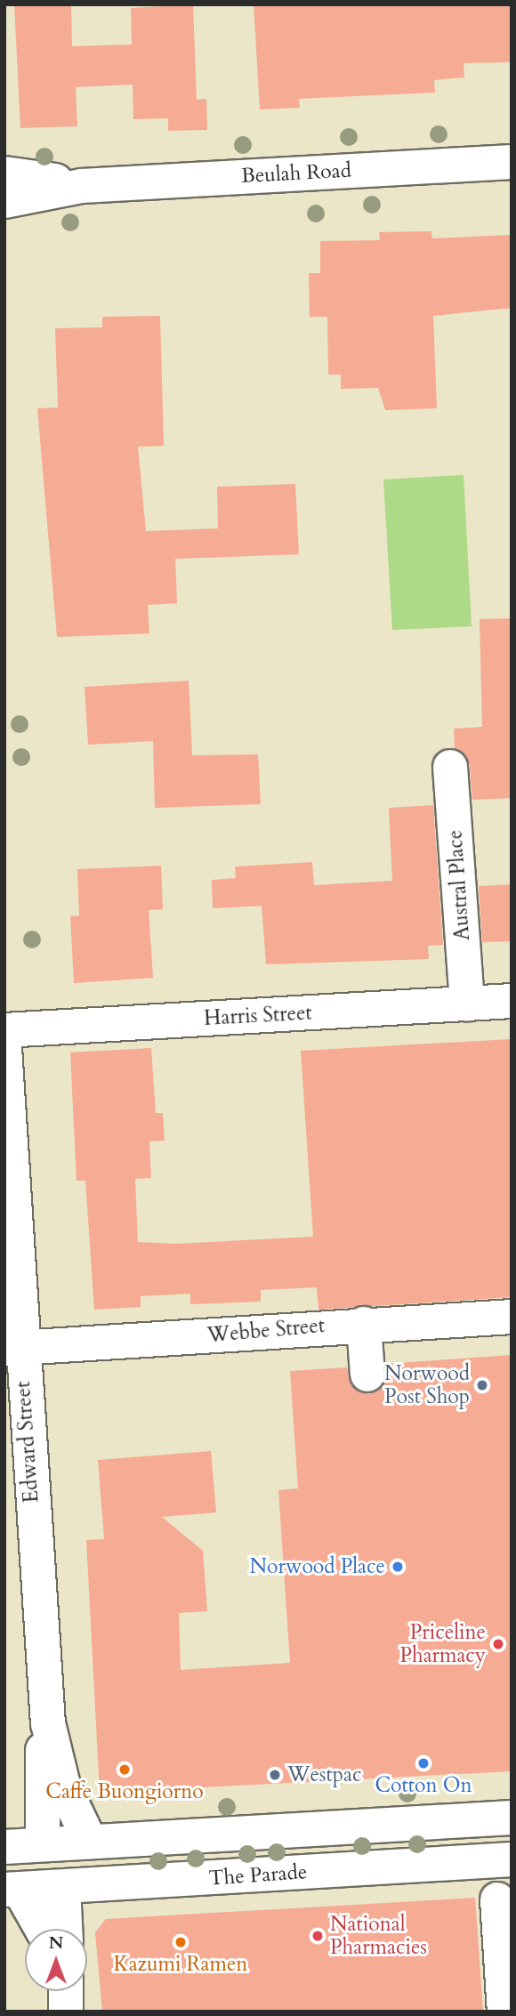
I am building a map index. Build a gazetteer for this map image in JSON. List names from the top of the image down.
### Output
{
  "streets": {
    "street": [
      "Beulah Road",
      "Austral Place",
      "Harris Street",
      "Webbe Street",
      "Edward Street",
      "The Parade"
    ]
  },
  "crossings": [
    ["Austral Place", "Harris Street"],
    ["Webbe Street", "Edward Street"],
    ["Edward Street", "The Parade"]
  ],
  "places": [
    "Norwood Post Shop",
    "Norwood Place",
    "Priceline Pharmacy",
    "Cotton On",
    "Caffe Buongiorno",
    "Westpac",
    "National Pharmacies",
    "Kazumi Ramen"
  ],
  "north": "top"
}
